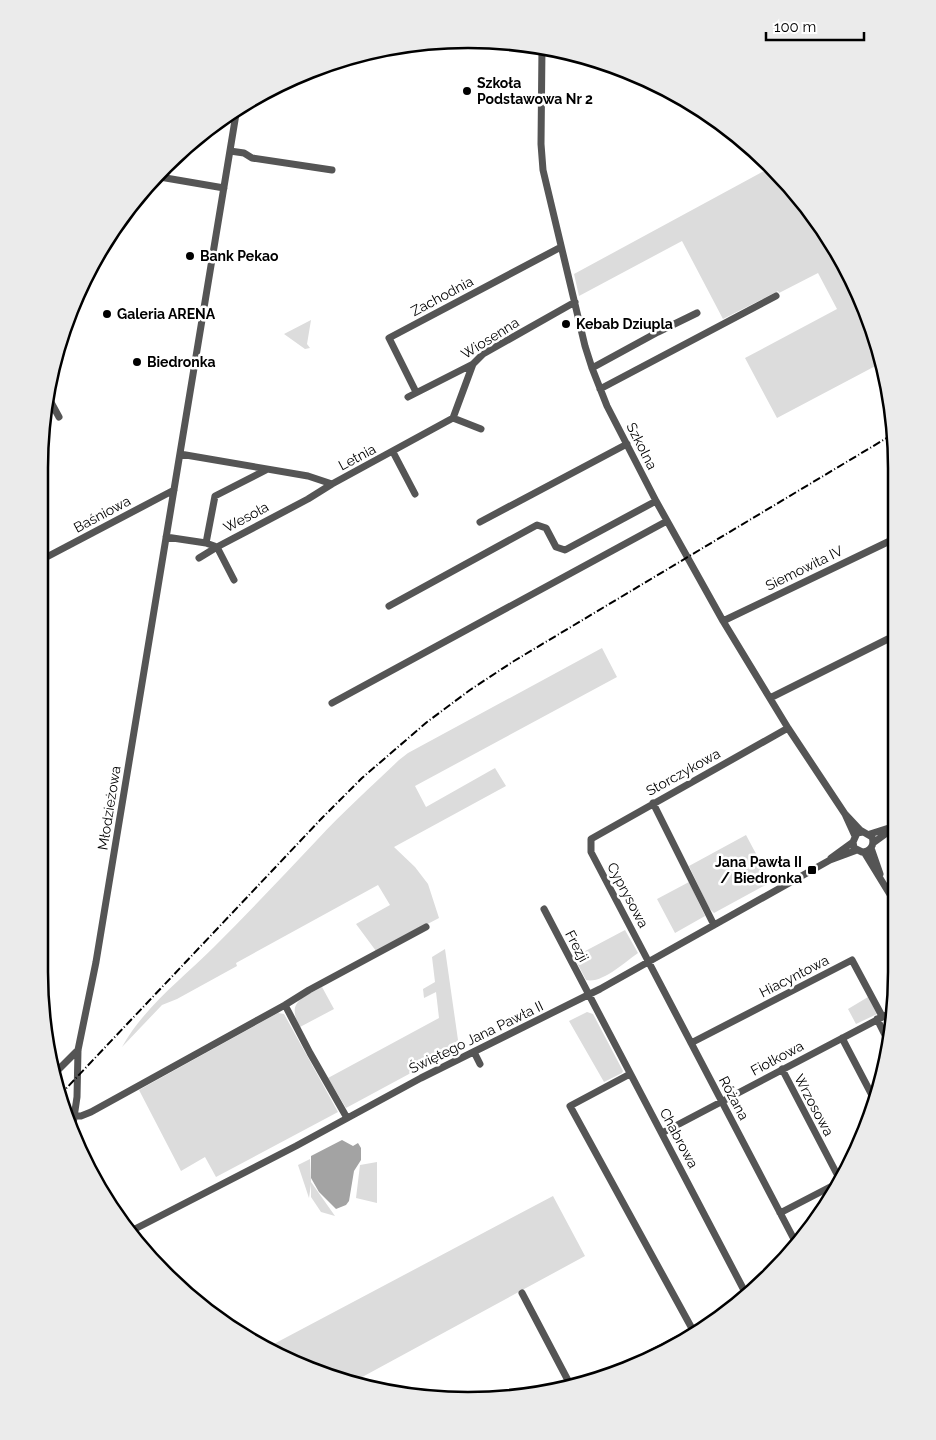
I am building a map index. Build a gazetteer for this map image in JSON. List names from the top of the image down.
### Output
{
  "streets": {
    "street": [
      "Zachodnia",
      "Wiosenna",
      "Szkolna",
      "Letnia",
      "Baśniowa",
      "Wesoła",
      "Siemowita IV",
      "Storczykowa",
      "Młodzieżowa",
      "Cyprysowa",
      "Frezji",
      "Hiacyntowa",
      "Świętego Jana Pawła II",
      "Fiołkowa",
      "Różana",
      "Wrzosowa",
      "Chabrowa"
    ]
  },
  "crossings": [
    ["Zachodnia", "Wiosenna"],
    ["Zachodnia", "Szkolna"],
    ["Wiosenna", "Szkolna"],
    ["Szkolna", "Siemowita IV"],
    ["Szkolna", "Storczykowa"],
    ["Szkolna", "Świętego Jana Pawła II"],
    ["Letnia", "Wesoła"],
    ["Letnia", "Młodzieżowa"],
    ["Baśniowa", "Młodzieżowa"],
    ["Wesoła", "Młodzieżowa"],
    ["Storczykowa", "Cyprysowa"],
    ["Cyprysowa", "Świętego Jana Pawła II"],
    ["Cyprysowa", "Różana"],
    ["Frezji", "Świętego Jana Pawła II"],
    ["Frezji", "Chabrowa"],
    ["Hiacyntowa", "Fiołkowa"],
    ["Hiacyntowa", "Różana"],
    ["Świętego Jana Pawła II", "Różana"],
    ["Świętego Jana Pawła II", "Chabrowa"],
    ["Fiołkowa", "Różana"],
    ["Fiołkowa", "Wrzosowa"],
    ["Fiołkowa", "Chabrowa"]
  ],
  "places": {
    "other": [
      "Szkoła Podstawowa Nr 2",
      "Bank Pekao",
      "Galeria ARENA",
      "Kebab Dziupla",
      "Biedronka"
    ],
    "transit": ["Jana Pawła II / Biedronka"]
  },
  "scale_bar": "100 m"
}
